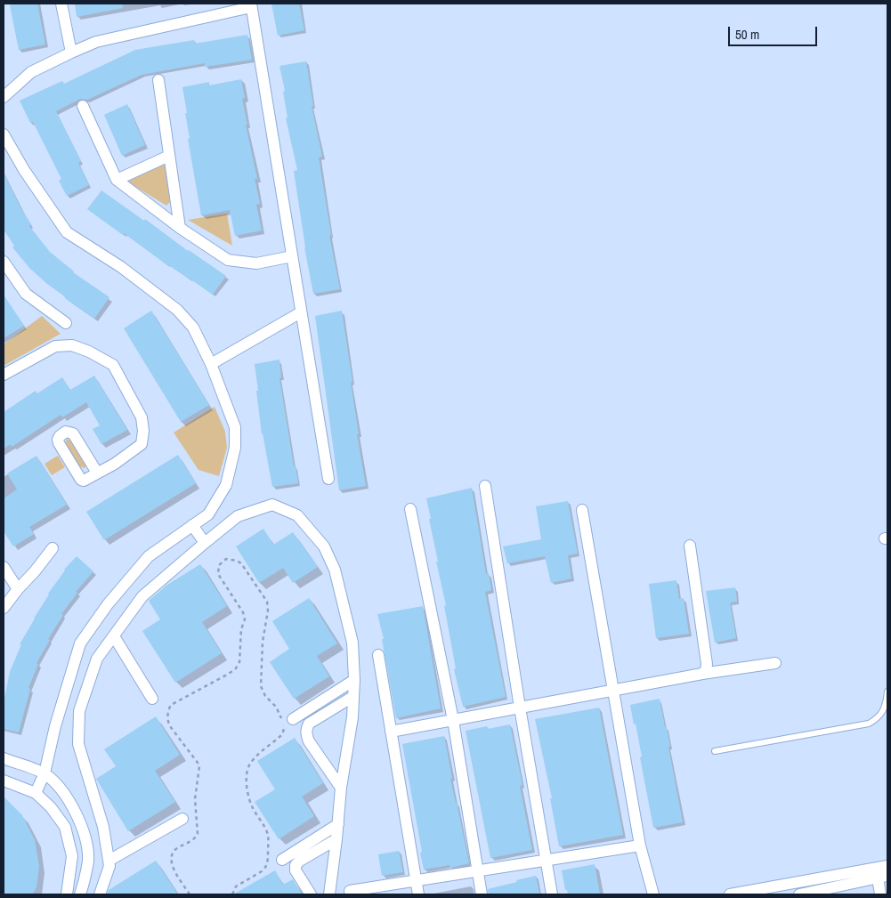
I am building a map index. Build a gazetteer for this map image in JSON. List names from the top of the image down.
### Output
{
  "scale_bar": "50 m"
}
